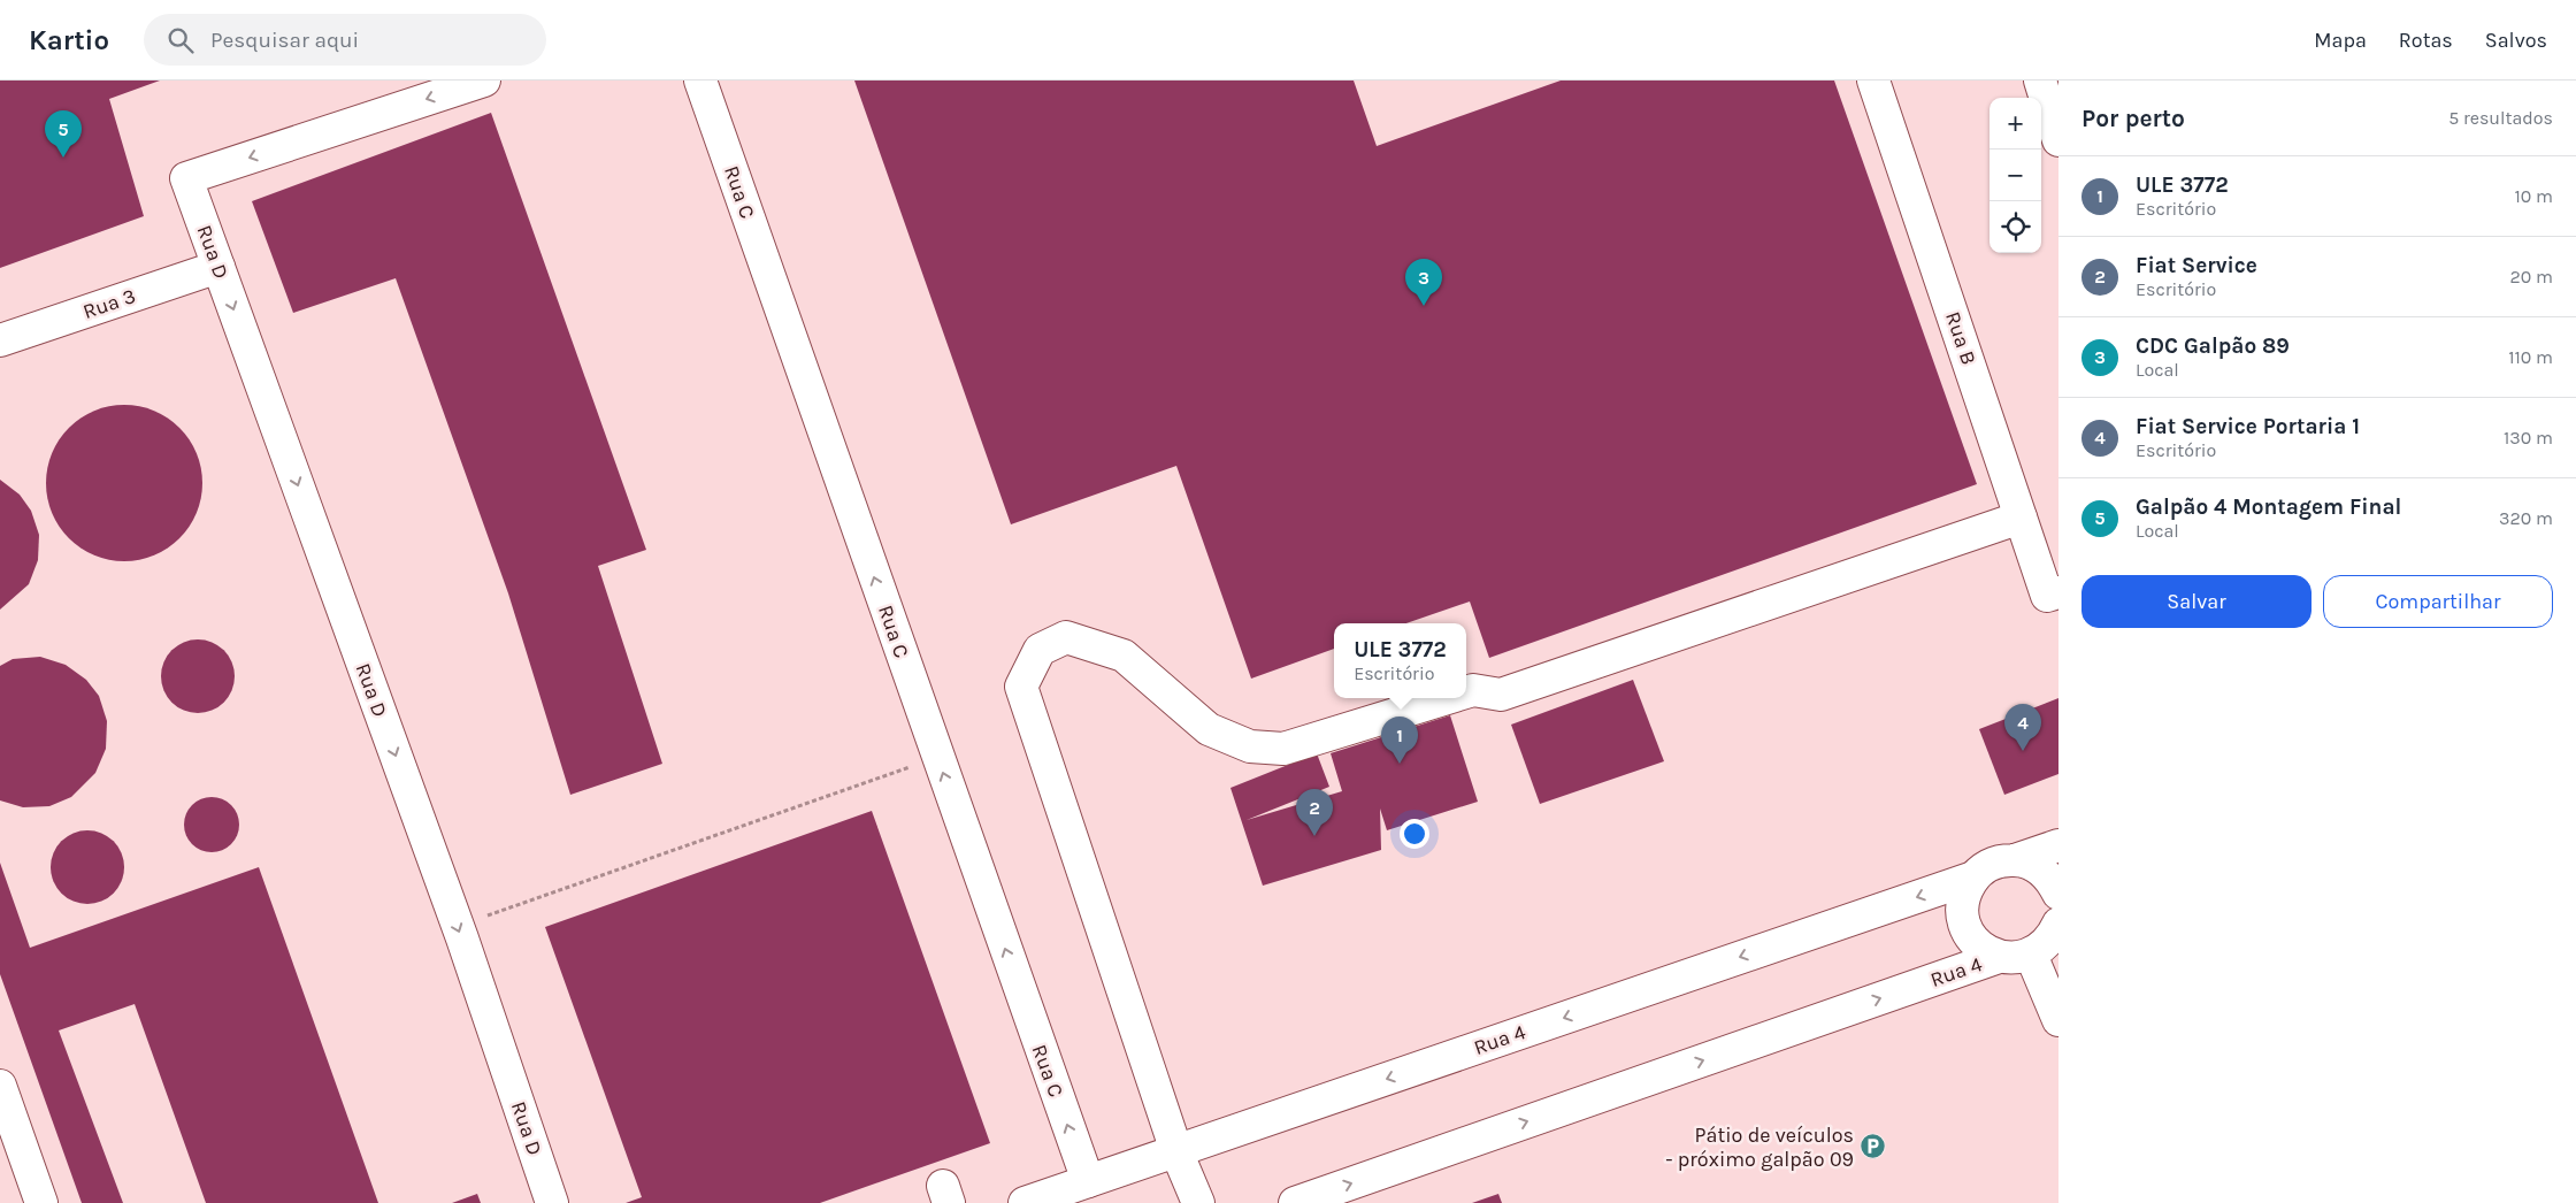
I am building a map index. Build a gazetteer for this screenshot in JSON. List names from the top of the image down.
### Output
{
  "streets": {
    "lane": [
      "Rua C",
      "Rua D",
      "Rua 3",
      "Rua B",
      "Rua 4"
    ]
  },
  "crossings": [
    ["Rua C", "Rua 4"],
    ["Rua D", "Rua 3"]
  ],
  "one_way": ["Rua C", "Rua D"],
  "places": {
    "parking": ["Pátio de veículos - próximo galpão 09"]
  },
  "page": {
    "header": "Kartio",
    "search": "Pesquisar aqui",
    "nav": ["Mapa", "Rotas", "Salvos"],
    "heading": ["Por perto", "5 resultados"],
    "map_buttons": ["+", "−"],
    "pins": [
      "5",
      "3",
      "4",
      "1",
      "2"
    ],
    "list": [
      {
        "mark": "1",
        "name": "ULE 3772",
        "note": "Escritório",
        "value": "10 m"
      },
      {
        "mark": "2",
        "name": "Fiat Service",
        "note": "Escritório",
        "value": "20 m"
      },
      {
        "mark": "3",
        "name": "CDC Galpão 89",
        "note": "Local",
        "value": "110 m"
      },
      {
        "mark": "4",
        "name": "Fiat Service Portaria 1",
        "note": "Escritório",
        "value": "130 m"
      },
      {
        "mark": "5",
        "name": "Galpão 4 Montagem Final",
        "note": "Local",
        "value": "320 m"
      }
    ],
    "buttons": ["Salvar", "Compartilhar"],
    "popup": ["ULE 3772", "Escritório"]
  }
}
